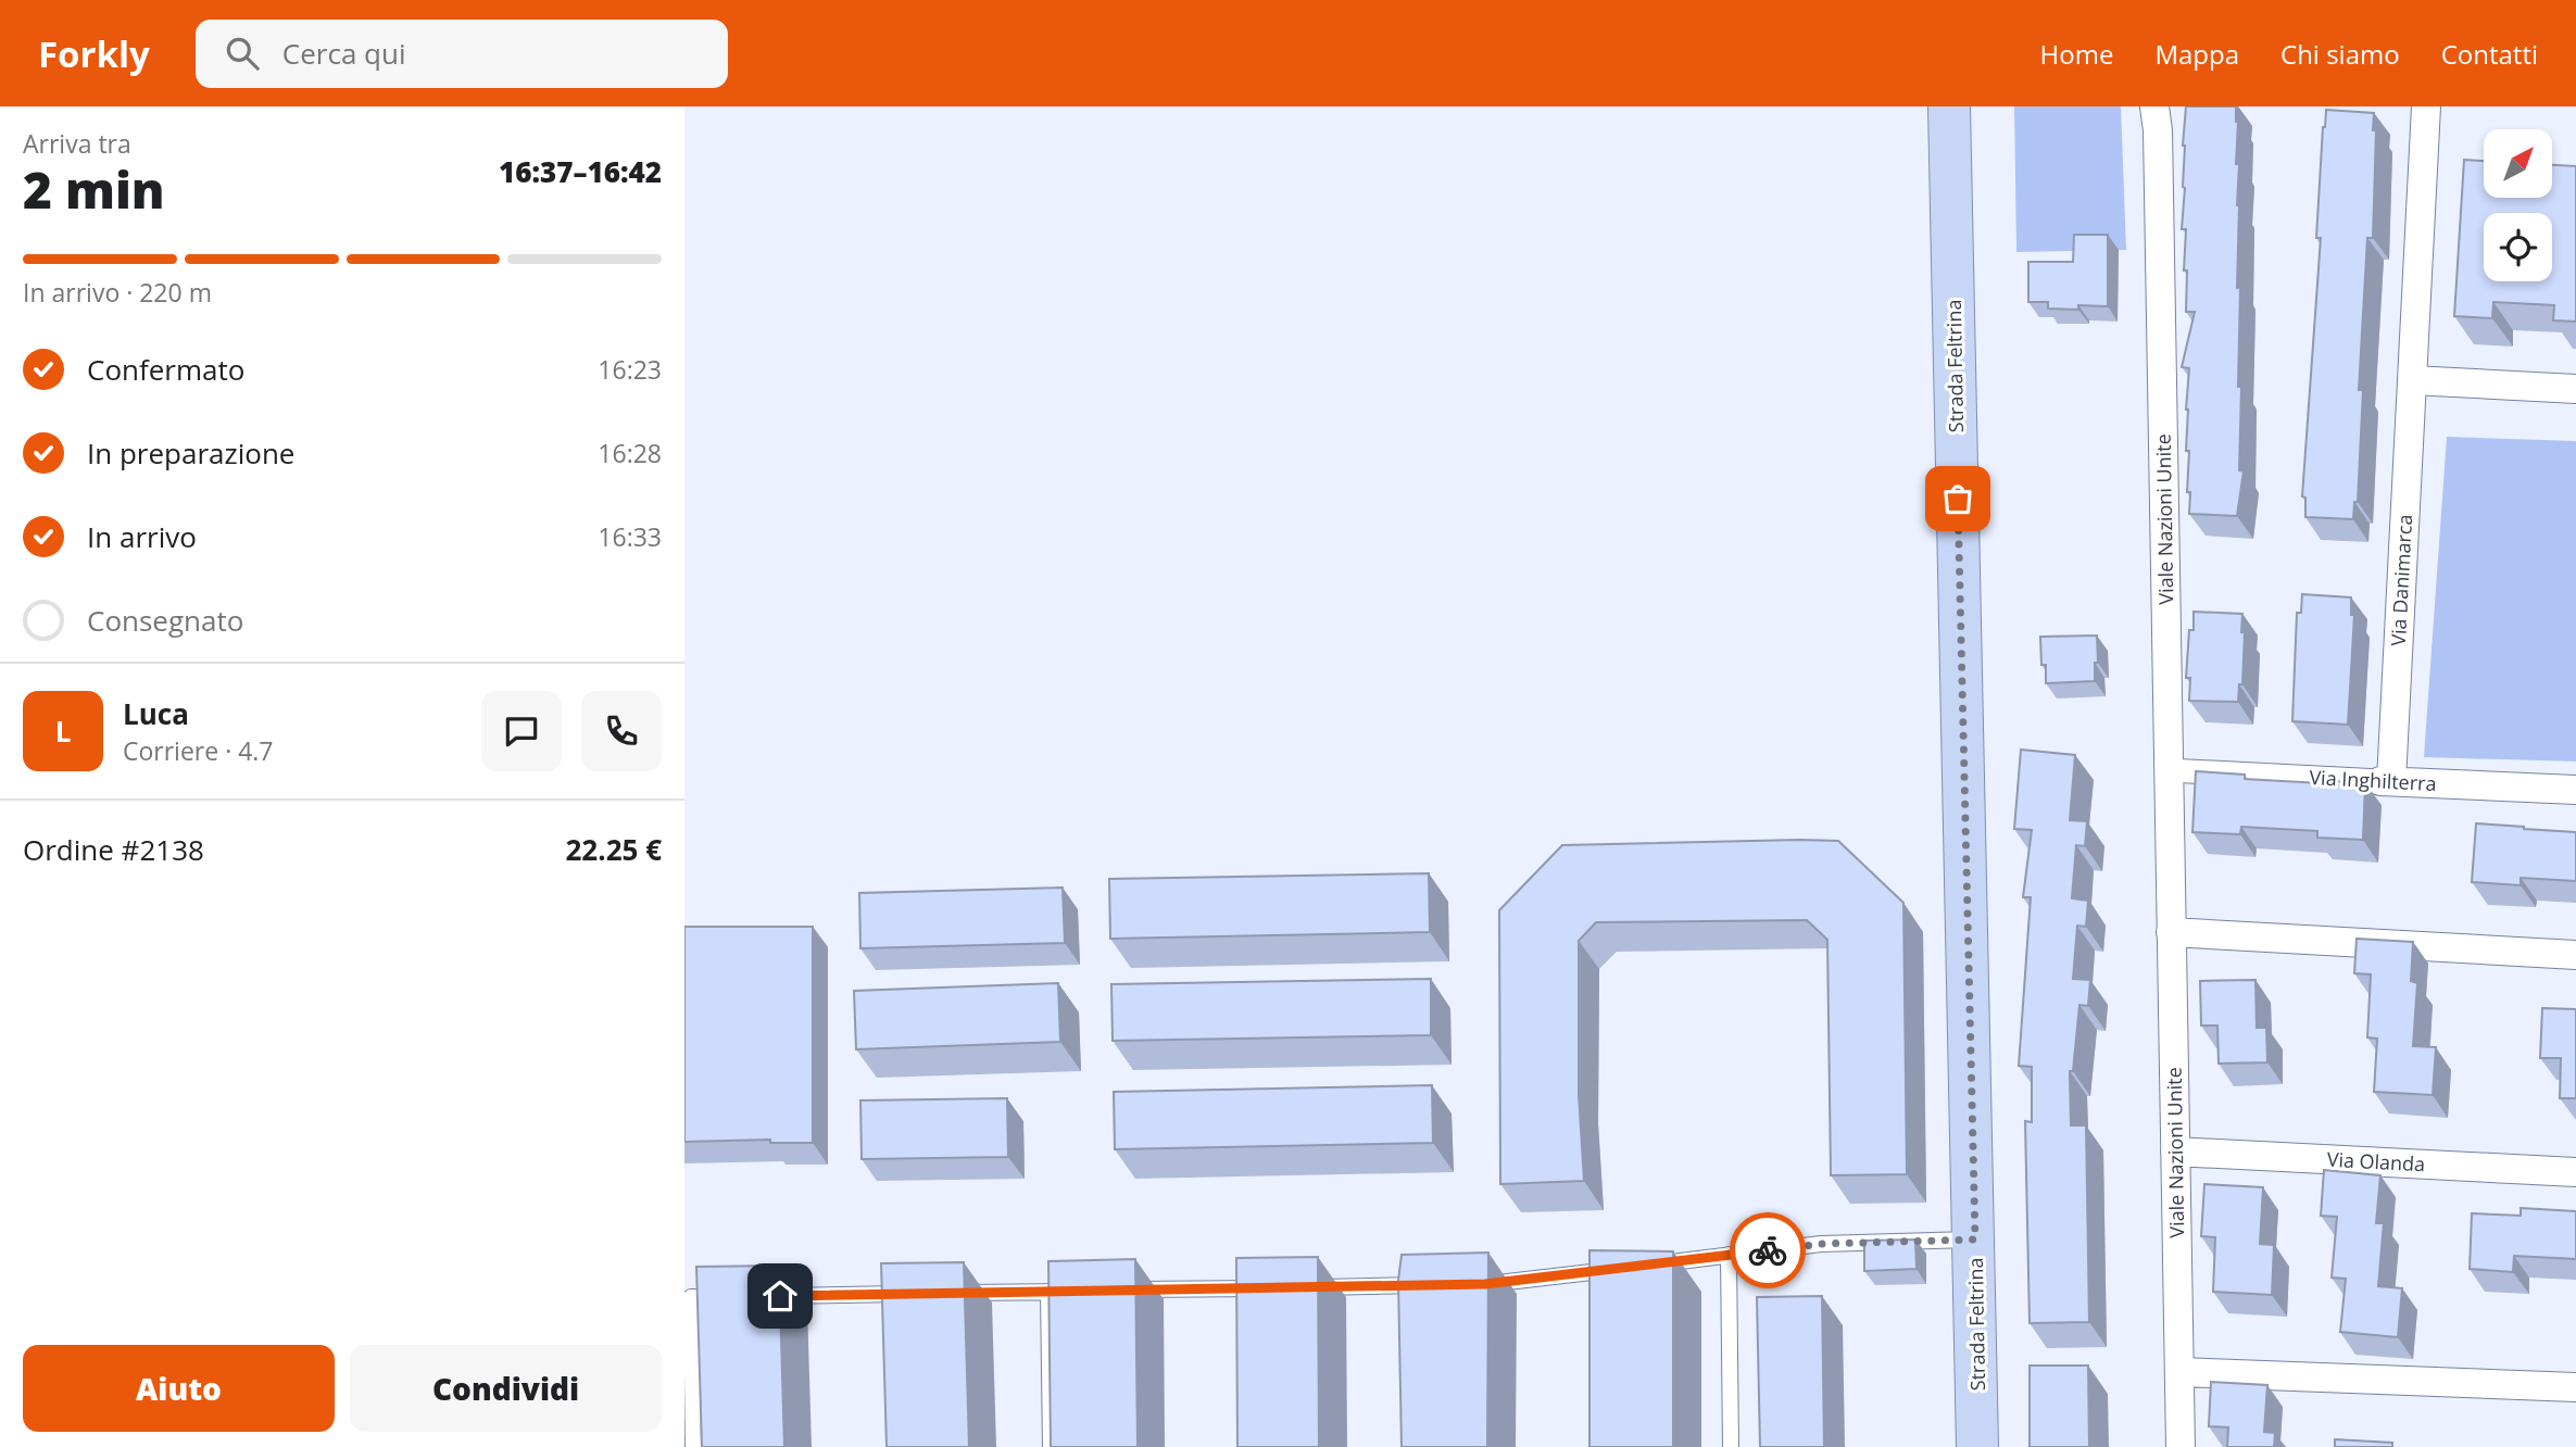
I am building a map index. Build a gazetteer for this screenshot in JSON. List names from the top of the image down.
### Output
{
  "streets": {
    "main road": ["Strada Feltrina"],
    "street": [
      "Viale Nazioni Unite",
      "Via Danimarca",
      "Via Inghilterra",
      "Via Olanda"
    ]
  },
  "crossings": [
    ["Viale Nazioni Unite", "Via Inghilterra"],
    ["Viale Nazioni Unite", "Via Olanda"],
    ["Via Danimarca", "Via Inghilterra"]
  ],
  "north": "top right",
  "page": {
    "header": "Forkly",
    "search": "Cerca qui",
    "nav": [
      "Home",
      "Mappa",
      "Chi siamo",
      "Contatti"
    ],
    "heading": ["2 min", "Arriva tra", "16:37–16:42"],
    "panel": [
      "Luca",
      "Corriere · 4.7",
      "Ordine #2138",
      "22.25 €"
    ],
    "bar": "In arrivo · 220 m",
    "list": [
      ["Confermato", "16:23"],
      ["In preparazione", "16:28"],
      ["In arrivo", "16:33"],
      "Consegnato"
    ],
    "round": "L",
    "buttons": ["Aiuto", "Condividi"]
  }
}
